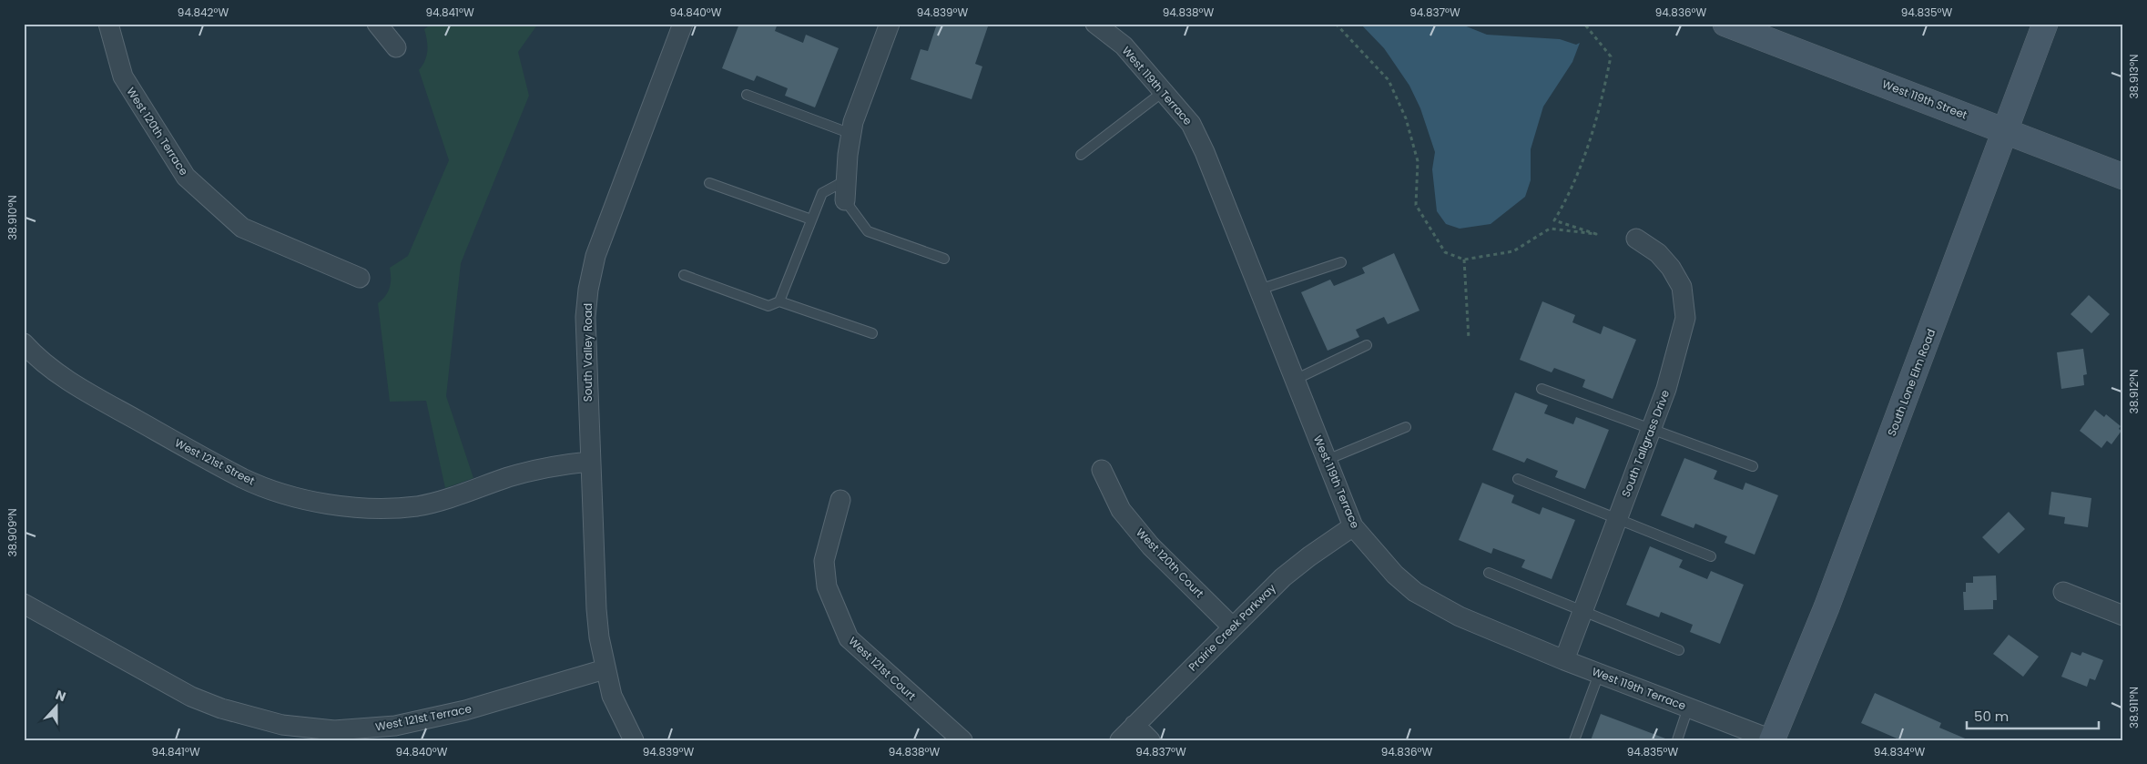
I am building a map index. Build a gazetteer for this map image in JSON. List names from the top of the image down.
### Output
{
  "streets": {
    "street": [
      "West 119th Terrace",
      "West 119th Street",
      "West 120th Terrace",
      "South Valley Road",
      "South Lone Elm Road",
      "South Tallgrass Drive",
      "West 121st Street",
      "West 120th Court",
      "Prairie Creek Parkway",
      "West 121st Court",
      "West 121st Terrace"
    ]
  },
  "crossings": [
    ["West 119th Terrace", "South Lone Elm Road"],
    ["West 119th Terrace", "South Tallgrass Drive"],
    ["West 119th Terrace", "Prairie Creek Parkway"],
    ["West 119th Street", "South Lone Elm Road"],
    ["South Valley Road", "West 121st Street"],
    ["South Valley Road", "West 121st Terrace"],
    ["West 120th Court", "Prairie Creek Parkway"]
  ],
  "scale_bar": "50 m",
  "north": "top",
  "coordinates": [
    "94.842°W",
    "94.841°W",
    "94.840°W",
    "94.839°W",
    "94.838°W",
    "94.837°W",
    "94.836°W",
    "94.835°W",
    "38.913°N",
    "38.910°N",
    "38.912°N",
    "38.909°N",
    "38.911°N",
    "94.834°W"
  ]
}
